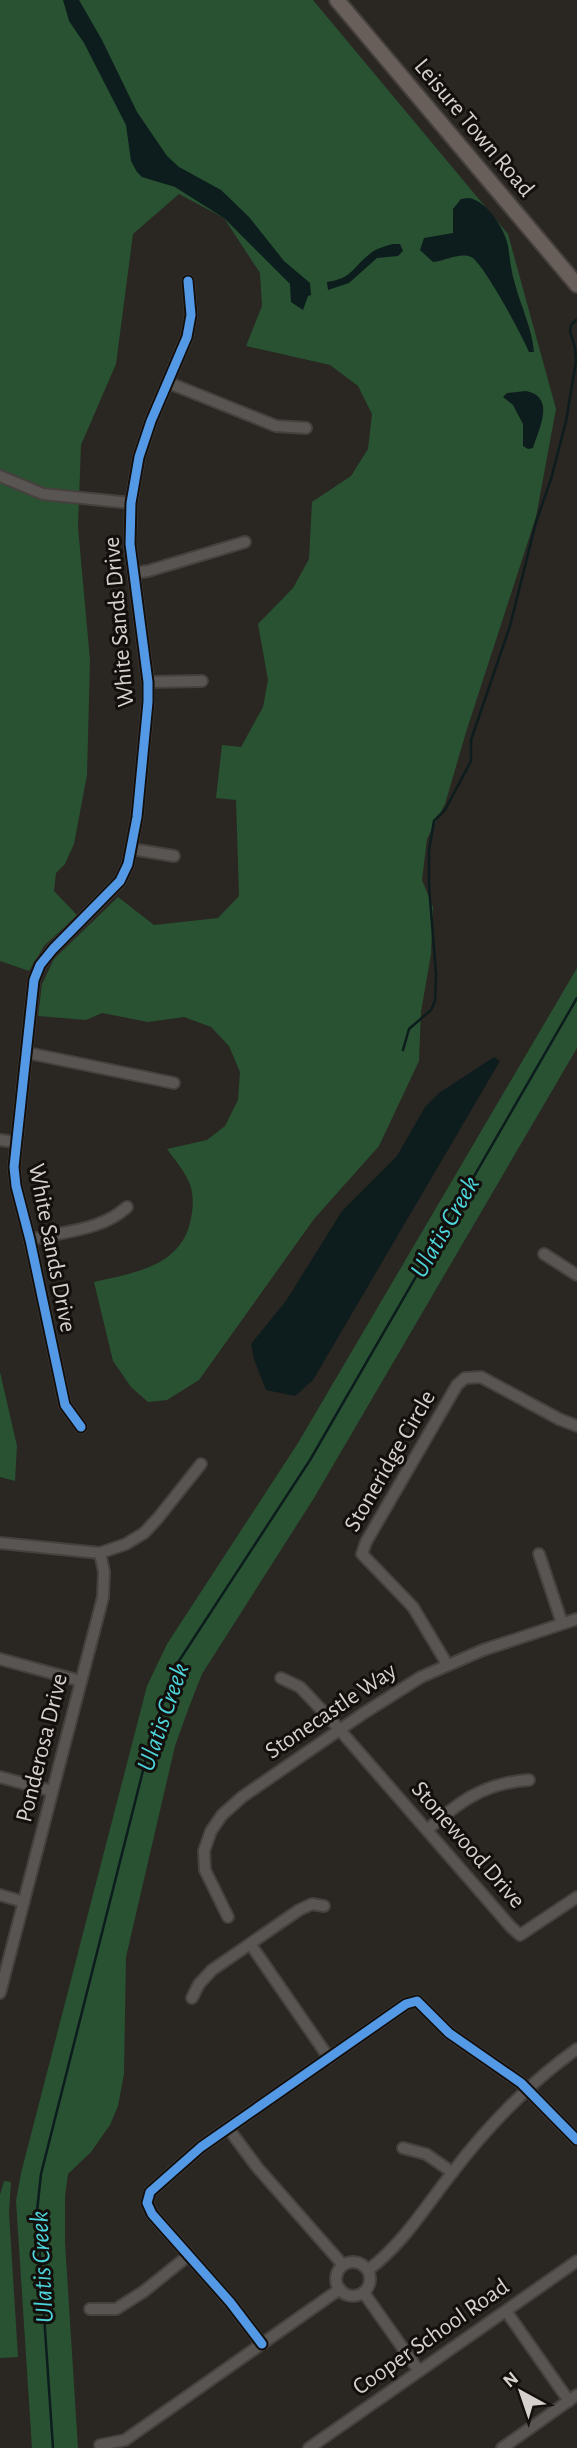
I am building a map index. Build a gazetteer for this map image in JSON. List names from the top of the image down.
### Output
{
  "streets": {
    "main road": ["Leisure Town Road"],
    "street": [
      "White Sands Drive",
      "Stoneridge Circle",
      "Stonecastle Way",
      "Ponderosa Drive",
      "Stonewood Drive",
      "Cooper School Road"
    ]
  },
  "crossings": [
    ["Stoneridge Circle", "Stonecastle Way"],
    ["Stonecastle Way", "Stonewood Drive"]
  ],
  "water": ["Ulatis Creek"],
  "north": "top left"
}
